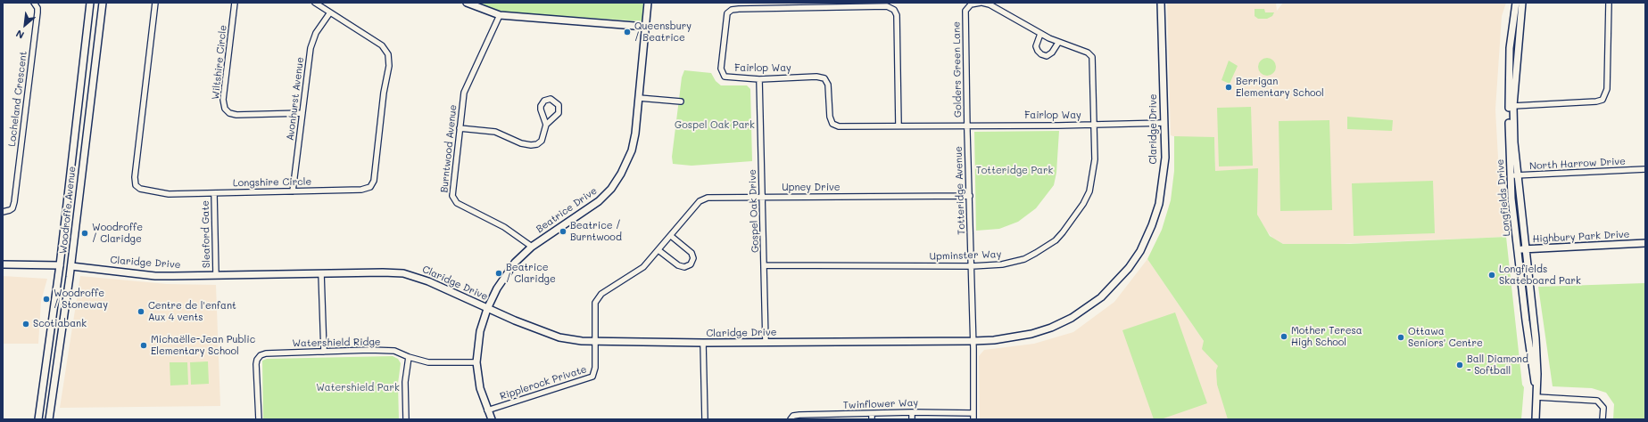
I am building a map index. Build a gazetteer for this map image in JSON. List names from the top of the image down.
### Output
{
  "streets": {
    "street": [
      "Wiltshire Circle",
      "Fairlop Way",
      "Golders Green Lane",
      "Locheland Crescent",
      "Avonhurst Avenue",
      "Claridge Drive",
      "Burntwood Avenue",
      "North Harrow Drive",
      "Longshire Circle",
      "Upney Drive",
      "Totteridge Avenue",
      "Longfields Drive",
      "Woodroffe Avenue",
      "Beatrice Drive",
      "Gospel Oak Drive",
      "Sleaford Gate",
      "Highbury Park Drive",
      "Upminster Way",
      "Watershield Ridge",
      "Ripplerock Private",
      "Twinflower Way"
    ]
  },
  "crossings": [
    ["Wiltshire Circle", "Avonhurst Avenue"],
    ["Fairlop Way", "Golders Green Lane"],
    ["Fairlop Way", "Claridge Drive"],
    ["Fairlop Way", "Totteridge Avenue"],
    ["Fairlop Way", "Gospel Oak Drive"],
    ["Fairlop Way", "Upminster Way"],
    ["Golders Green Lane", "Totteridge Avenue"],
    ["Golders Green Lane", "Upminster Way"],
    ["Avonhurst Avenue", "Longshire Circle"],
    ["Claridge Drive", "Upney Drive"],
    ["Claridge Drive", "Totteridge Avenue"],
    ["Claridge Drive", "Woodroffe Avenue"],
    ["Claridge Drive", "Beatrice Drive"],
    ["Claridge Drive", "Gospel Oak Drive"],
    ["Claridge Drive", "Sleaford Gate"],
    ["Claridge Drive", "Ripplerock Private"],
    ["Burntwood Avenue", "Beatrice Drive"],
    ["North Harrow Drive", "Longfields Drive"],
    ["Longshire Circle", "Sleaford Gate"],
    ["Upney Drive", "Totteridge Avenue"],
    ["Upney Drive", "Gospel Oak Drive"],
    ["Upney Drive", "Ripplerock Private"],
    ["Totteridge Avenue", "Upminster Way"],
    ["Totteridge Avenue", "Twinflower Way"],
    ["Longfields Drive", "Highbury Park Drive"],
    ["Beatrice Drive", "Watershield Ridge"],
    ["Beatrice Drive", "Ripplerock Private"],
    ["Gospel Oak Drive", "Upminster Way"]
  ],
  "parks": ["Gospel Oak Park", "Totteridge Park", "Watershield Park"],
  "places": [
    "Queensbury / Beatrice",
    "Berrigan Elementary School",
    "Beatrice / Burntwood",
    "Woodroffe / Claridge",
    "Beatrice / Claridge",
    "Longfields Skateboard Park",
    "Woodroffe / Stoneway",
    "Centre de l'enfant Aux 4 vents",
    "Scotiabank",
    "Mother Teresa High School",
    "Ottawa Seniors' Centre",
    "Michaëlle-Jean Public Elementary School",
    "Ball Diamond - Softball"
  ],
  "north": "bottom left"
}
